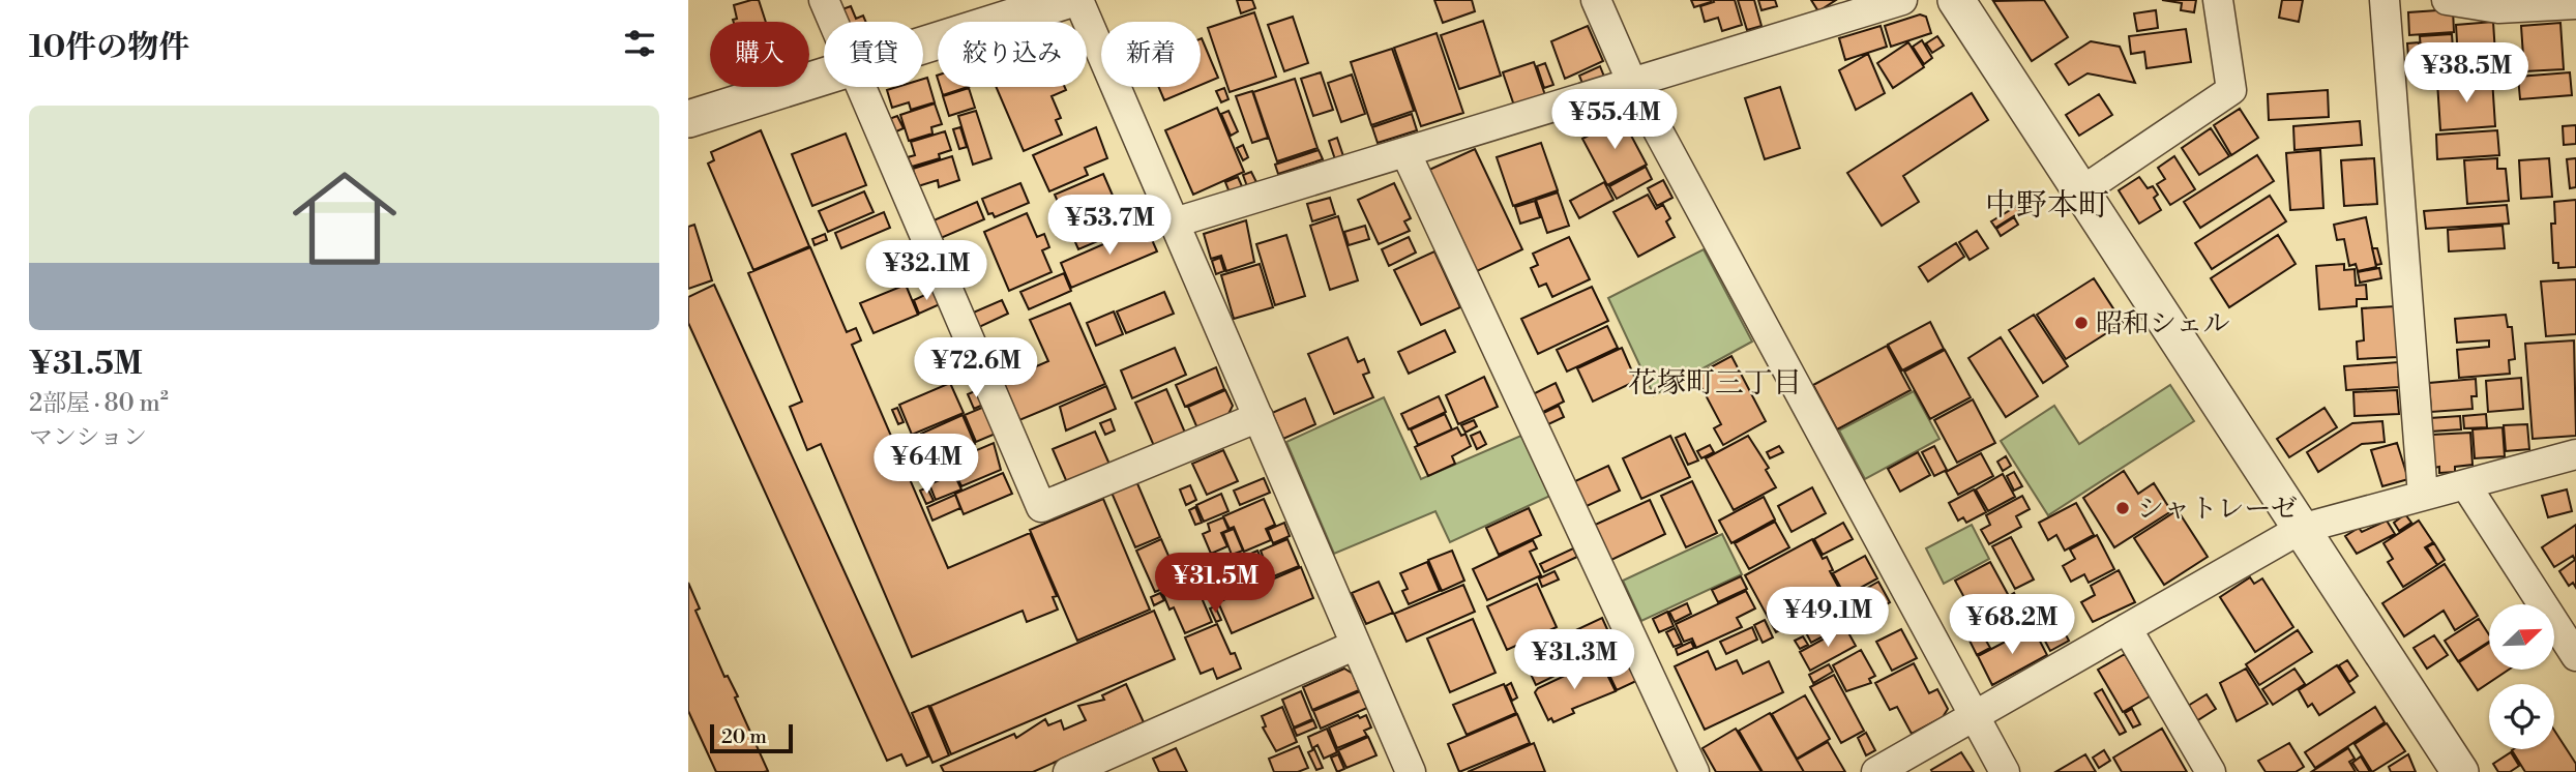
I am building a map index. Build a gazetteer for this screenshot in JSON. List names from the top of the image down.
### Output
{
  "districts": ["中野本町", "花塚町三丁目"],
  "places": ["昭和シェル", "シャトレーゼ"],
  "scale_bar": "20 m",
  "north": "top right",
  "page": {
    "heading": "10件の物件",
    "chip": [
      "購入",
      "賃貸",
      "絞り込み",
      "新着"
    ],
    "price": [
      "¥38.5M",
      "¥55.4M",
      "¥53.7M",
      "¥32.1M",
      "¥72.6M",
      "¥64M",
      "¥31.5M",
      "¥49.1M",
      "¥68.2M",
      "¥31.3M"
    ],
    "list": [
      {
        "name": "¥31.5M",
        "note": "2部屋 · 80 m² · マンション"
      }
    ],
    "scale": "20 m"
  }
}
